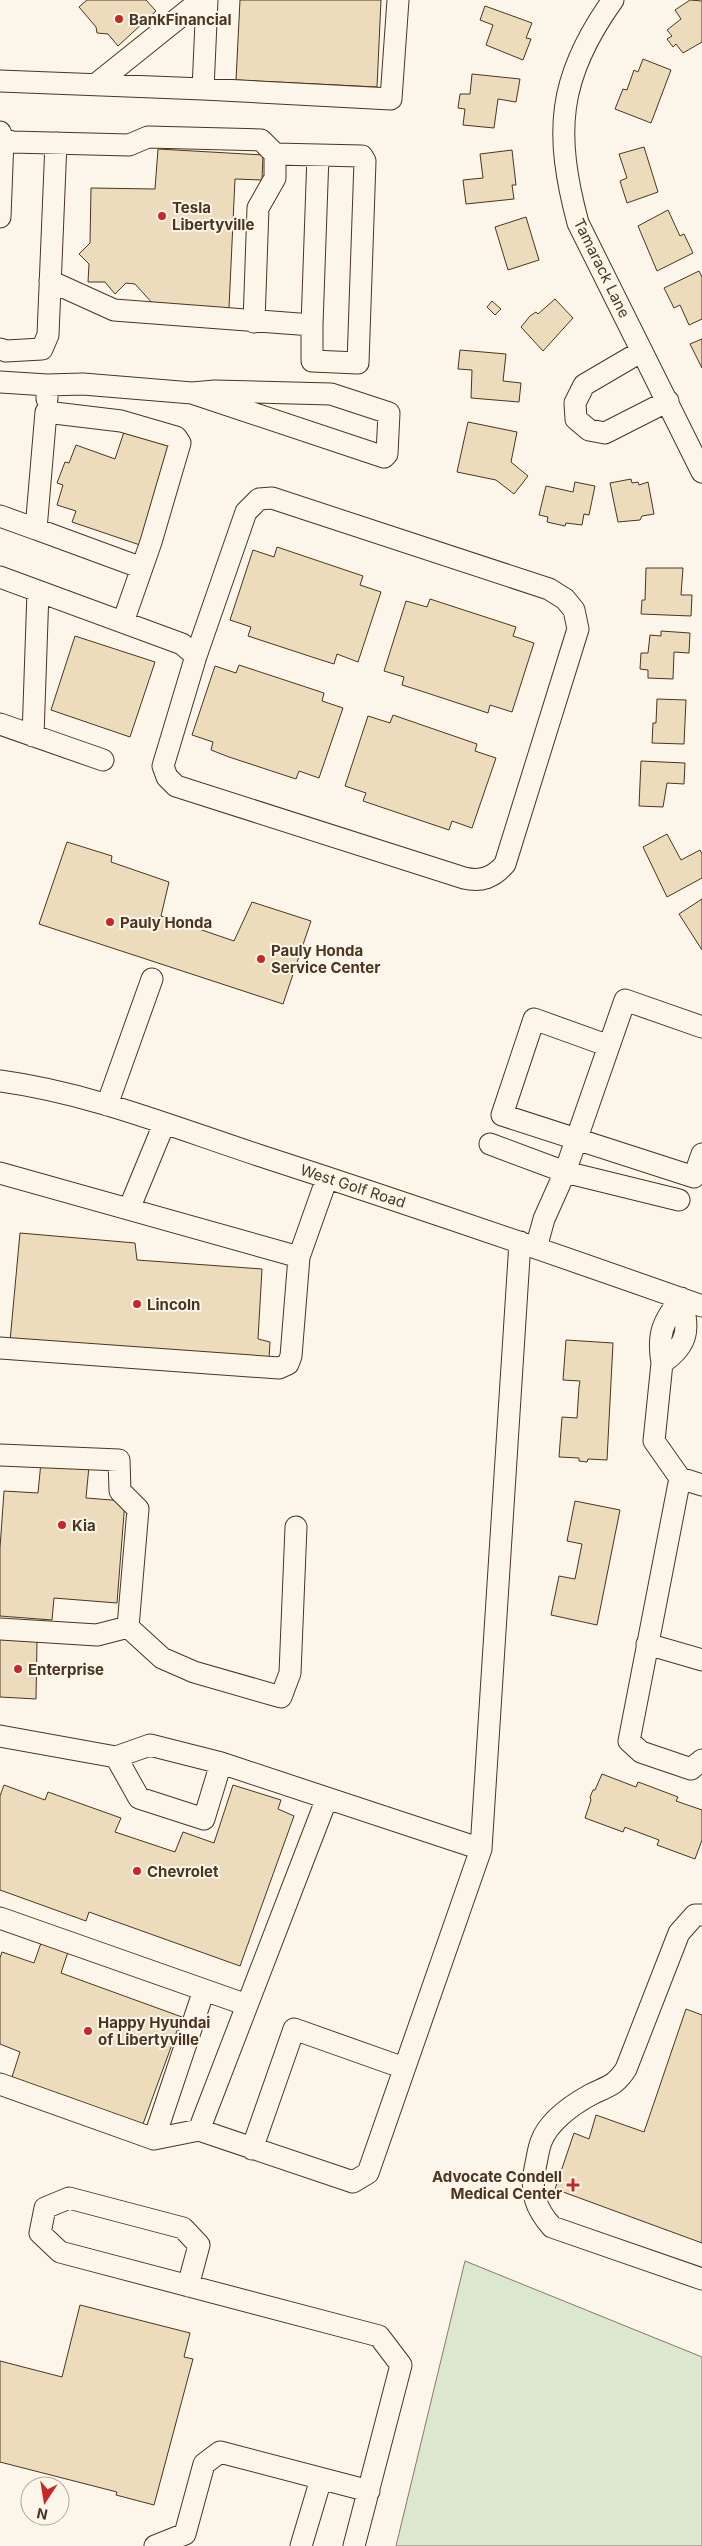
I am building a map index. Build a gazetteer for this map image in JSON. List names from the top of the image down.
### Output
{
  "streets": {
    "street": ["Tamarack Lane", "West Golf Road"]
  },
  "places": {
    "other": [
      "BankFinancial",
      "Tesla Libertyville",
      "Pauly Honda",
      "Pauly Honda Service Center",
      "Lincoln",
      "Kia",
      "Enterprise",
      "Chevrolet",
      "Happy Hyundai of Libertyville"
    ],
    "health": ["Advocate Condell Medical Center"]
  },
  "north": "bottom"
}
